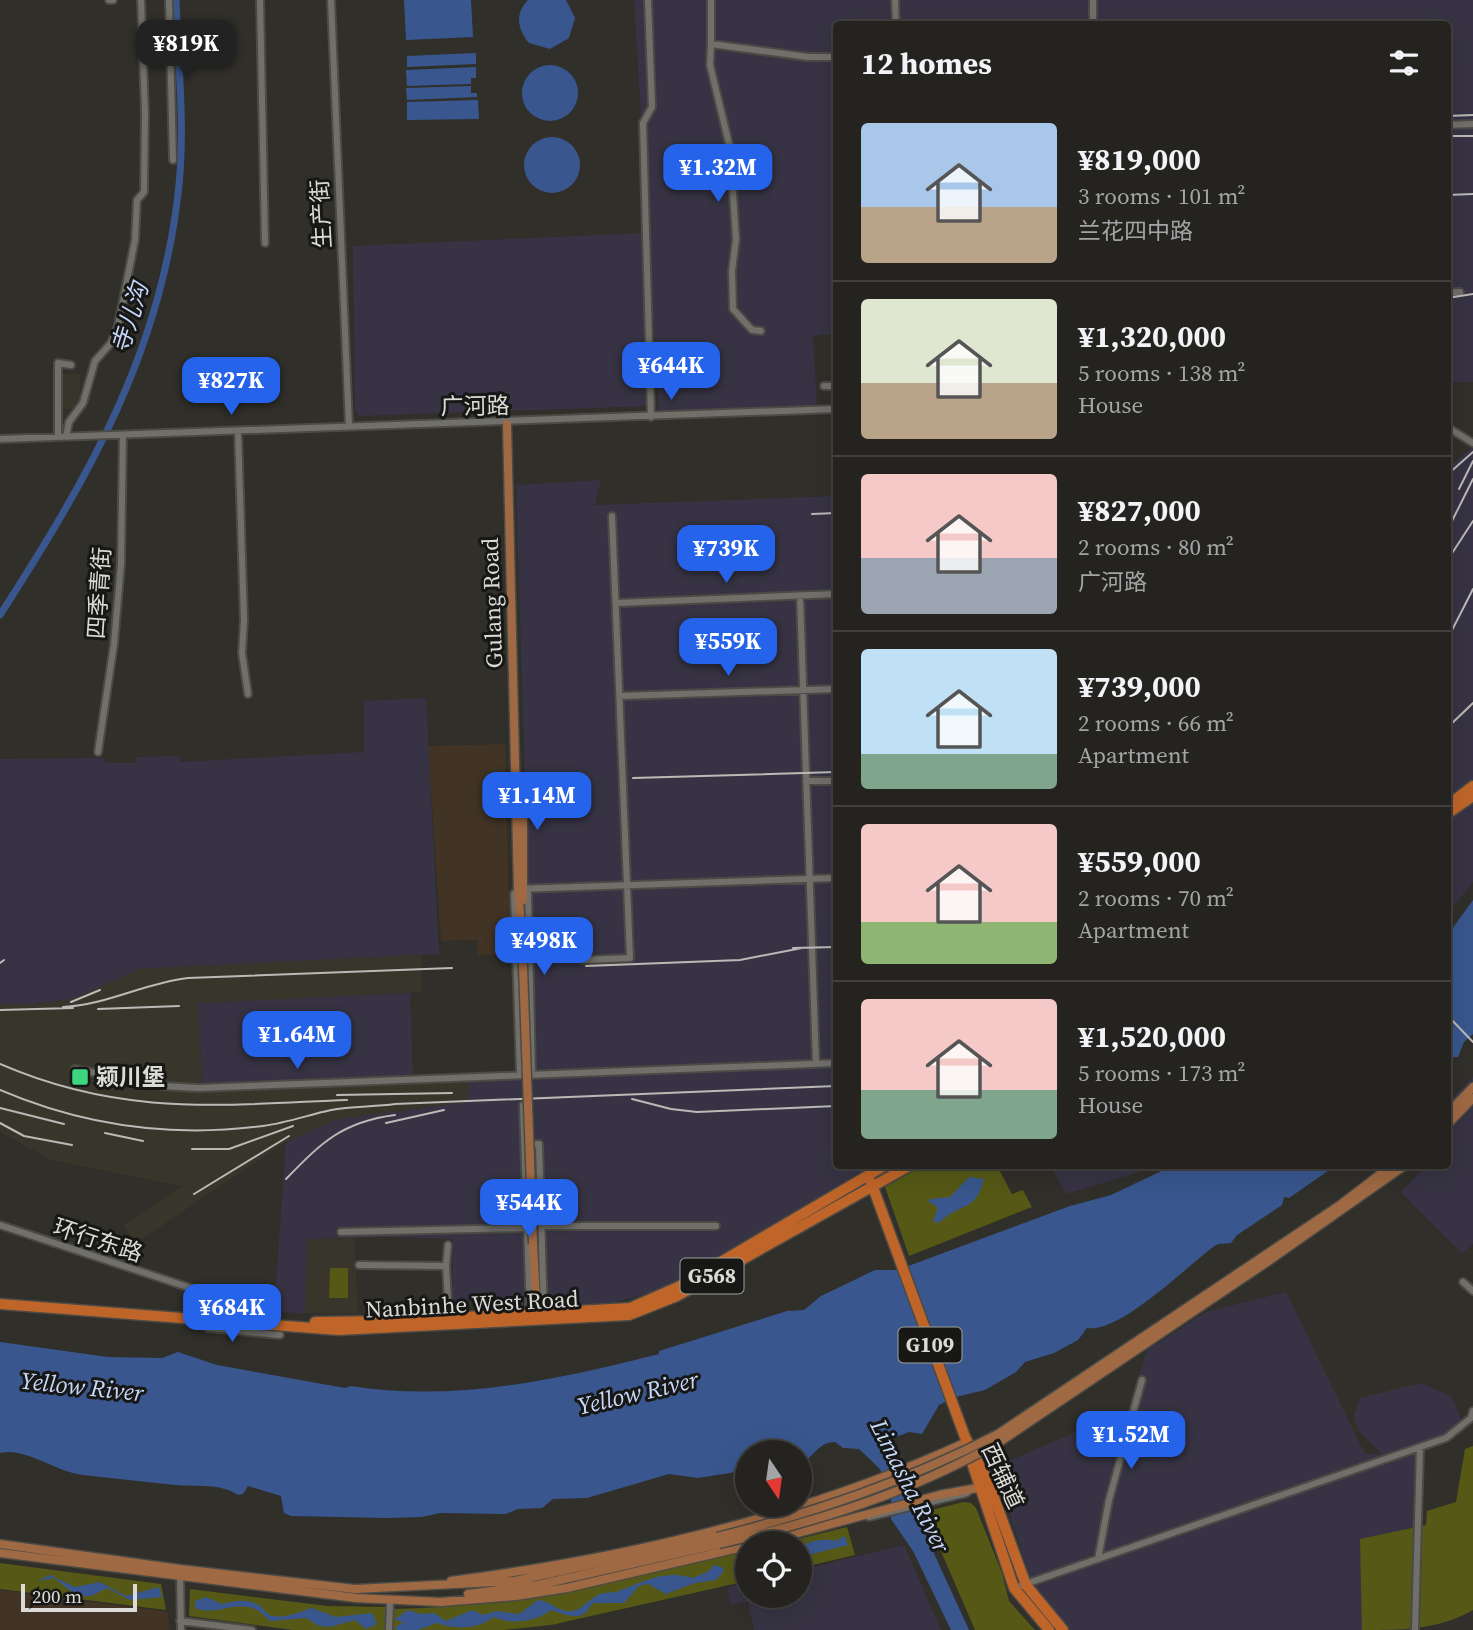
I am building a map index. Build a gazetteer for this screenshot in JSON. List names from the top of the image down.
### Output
{
  "streets": {
    "highway": [
      "G568",
      "Nanbinhe West Road",
      "G109",
      "西辅道"
    ],
    "main road": ["Gulang Road"],
    "street": [
      "生产街",
      "广河路",
      "四季青街",
      "环行东路"
    ]
  },
  "crossings": [
    ["生产街", "广河路"],
    ["广河路", "四季青街"],
    ["广河路", "Gulang Road"],
    ["Gulang Road", "Nanbinhe West Road"],
    ["环行东路", "Nanbinhe West Road"],
    ["Nanbinhe West Road", "G109"],
    ["G109", "西辅道"]
  ],
  "water": ["寺儿沟", "Yellow River", "Limasha River"],
  "places": {
    "transit": ["颍川堡"]
  },
  "scale_bar": "200 m",
  "north": "bottom",
  "page": {
    "price": [
      "¥819K",
      "¥1.32M",
      "¥644K",
      "¥827K",
      "¥739K",
      "¥559K",
      "¥1.14M",
      "¥498K",
      "¥1.64M",
      "¥544K",
      "¥684K",
      "¥1.52M"
    ],
    "heading": "12 homes",
    "list": [
      {
        "name": "¥819,000",
        "note": "3 rooms · 101 m² · 兰花四中路"
      },
      {
        "name": "¥1,320,000",
        "note": "5 rooms · 138 m² · House"
      },
      {
        "name": "¥827,000",
        "note": "2 rooms · 80 m² · 广河路"
      },
      {
        "name": "¥739,000",
        "note": "2 rooms · 66 m² · Apartment"
      },
      {
        "name": "¥559,000",
        "note": "2 rooms · 70 m² · Apartment"
      },
      {
        "name": "¥1,520,000",
        "note": "5 rooms · 173 m² · House"
      }
    ],
    "scale": "200 m"
  }
}
